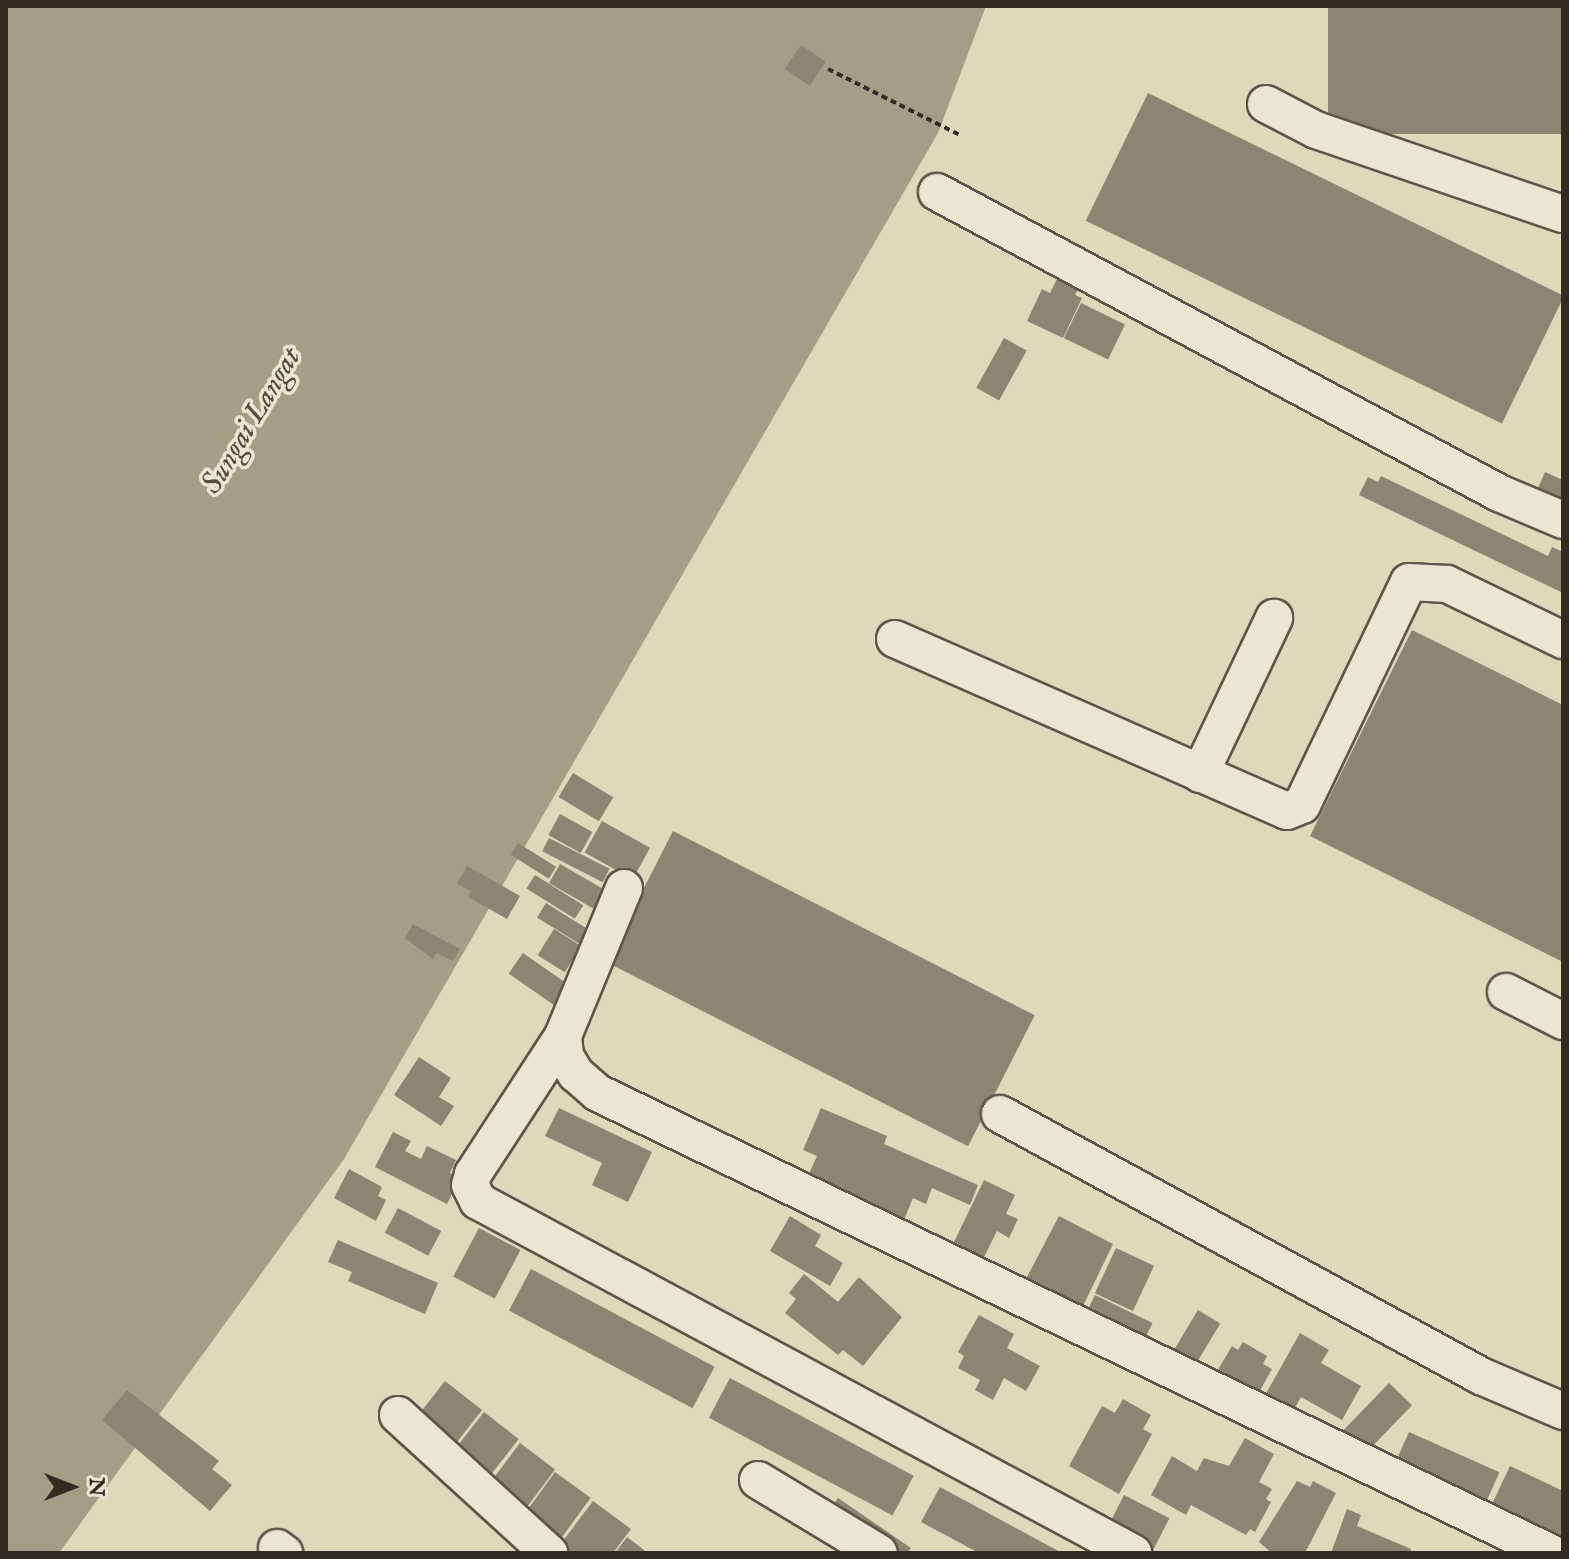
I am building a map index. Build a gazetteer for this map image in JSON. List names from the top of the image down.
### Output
{
  "water": ["Sungai Langat"],
  "north": "right"
}
